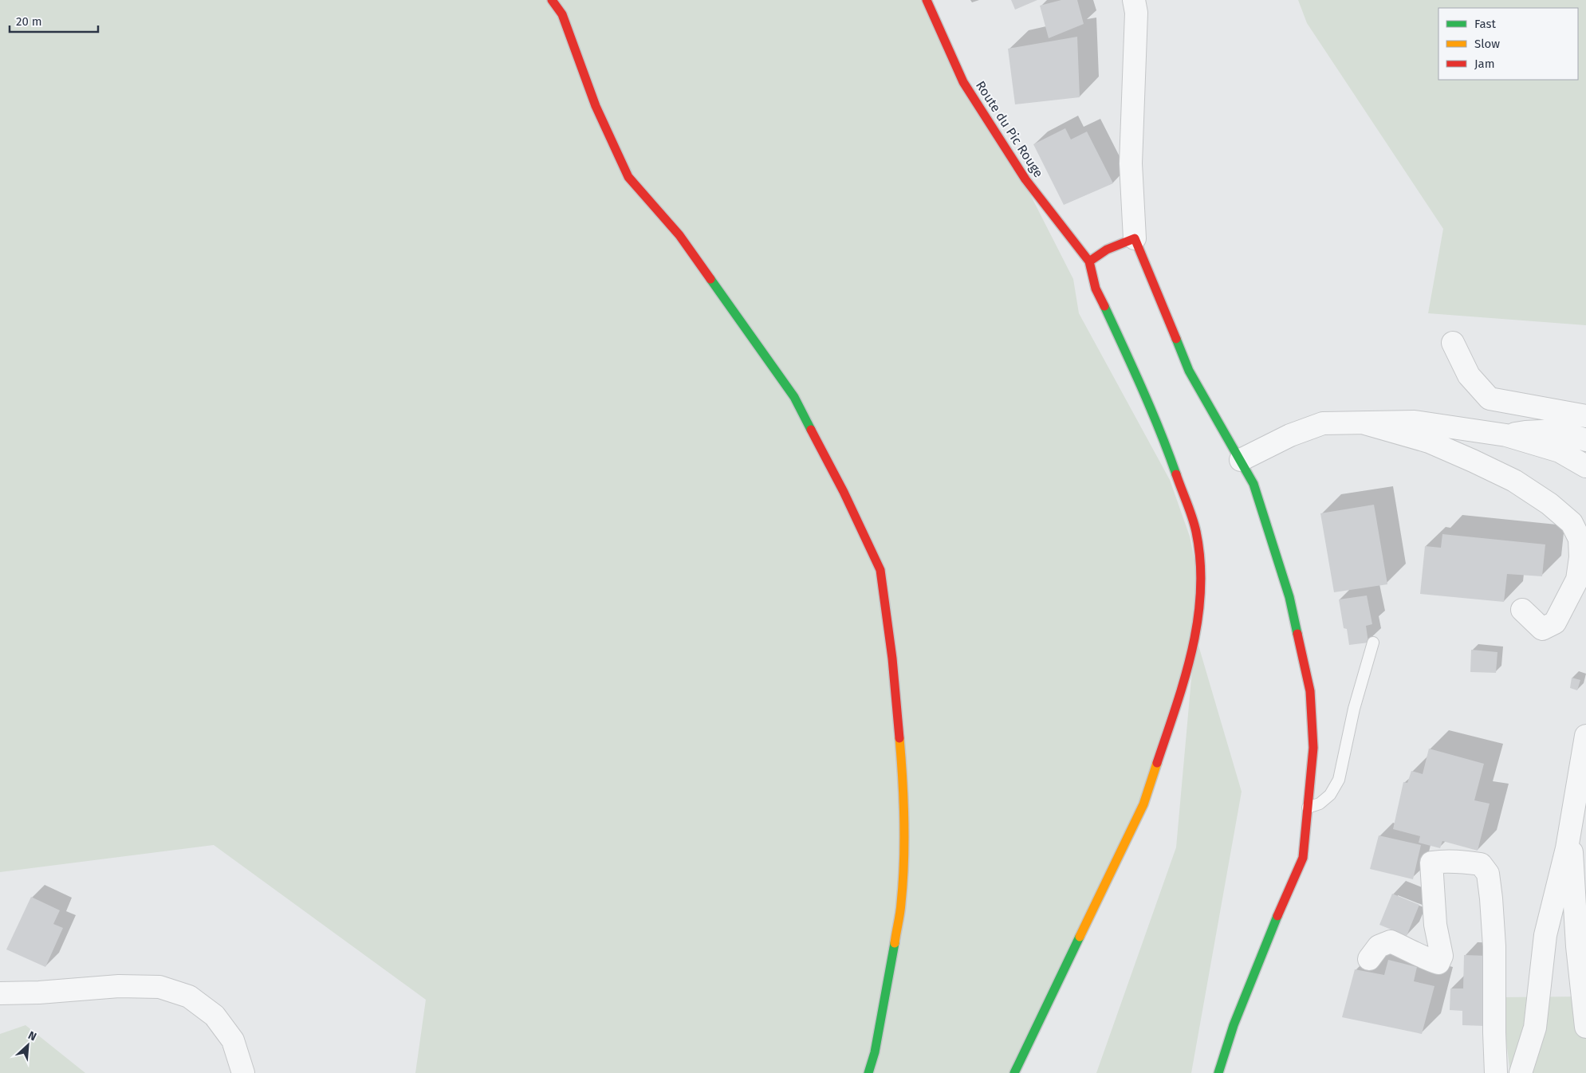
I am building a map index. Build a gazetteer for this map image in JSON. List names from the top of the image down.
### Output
{
  "streets": {
    "street": ["Route du Pic Rouge"]
  },
  "legend": ["Fast", "Slow", "Jam"],
  "scale_bar": "20 m",
  "north": "top right"
}
